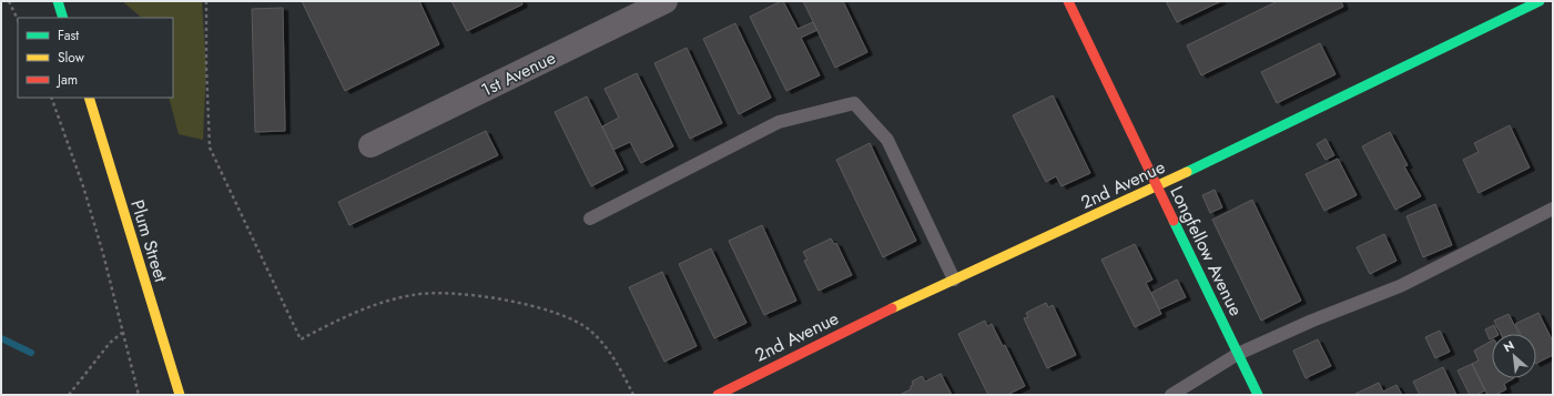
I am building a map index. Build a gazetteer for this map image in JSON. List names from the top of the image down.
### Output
{
  "streets": {
    "street": [
      "1st Avenue",
      "2nd Avenue",
      "Plum Street",
      "Longfellow Avenue"
    ]
  },
  "crossings": [
    ["2nd Avenue", "Longfellow Avenue"]
  ],
  "legend": ["Fast", "Slow", "Jam"],
  "north": "top left"
}
